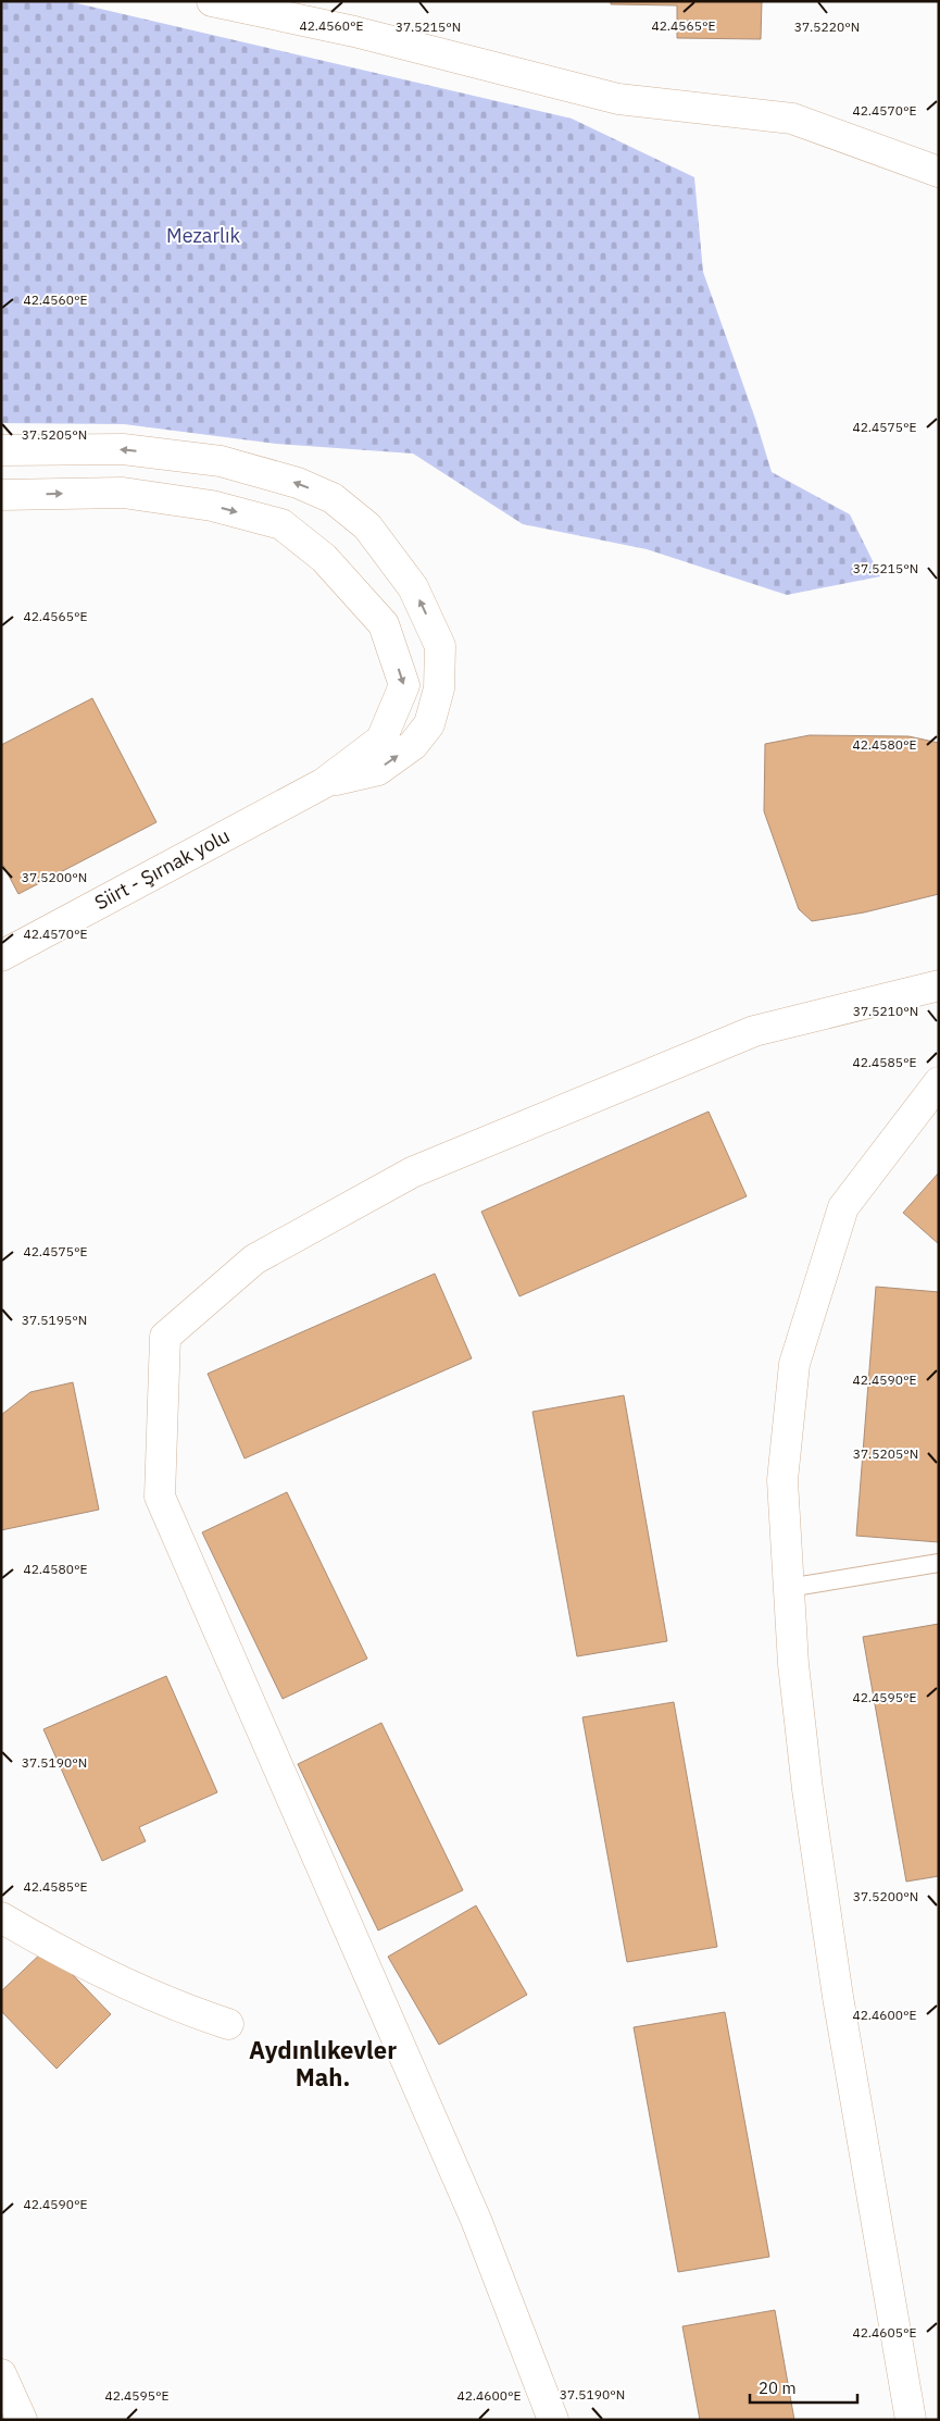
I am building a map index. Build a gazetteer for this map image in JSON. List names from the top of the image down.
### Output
{
  "streets": {
    "street": ["Siirt - Şırnak yolu"]
  },
  "districts": ["Aydınlıkevler Mah."],
  "parks": ["Mezarlık"],
  "scale_bar": "20 m",
  "coordinates": [
    "42.4560°E",
    "42.4565°E",
    "37.5215°N",
    "37.5220°N",
    "42.4570°E",
    "42.4575°E",
    "37.5205°N",
    "42.4580°E",
    "37.5200°N",
    "37.5210°N",
    "42.4585°E",
    "37.5195°N",
    "42.4590°E",
    "42.4595°E",
    "37.5190°N",
    "42.4600°E",
    "42.4605°E"
  ]
}
